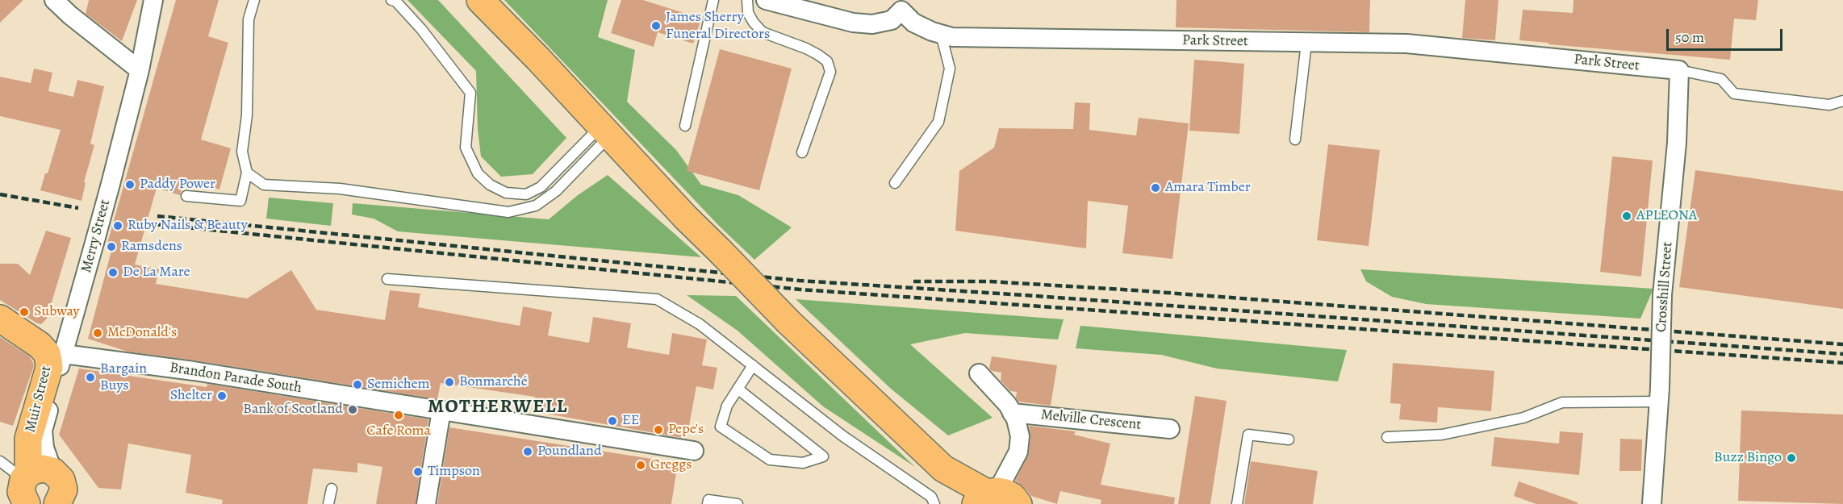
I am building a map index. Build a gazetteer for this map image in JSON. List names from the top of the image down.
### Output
{
  "streets": {
    "main road": ["Muir Street"],
    "street": [
      "Park Street",
      "Merry Street",
      "Crosshill Street",
      "Brandon Parade South",
      "Melville Crescent"
    ]
  },
  "crossings": [
    ["Park Street", "Crosshill Street"],
    ["Merry Street", "Brandon Parade South"],
    ["Merry Street", "Muir Street"]
  ],
  "districts": ["MOTHERWELL"],
  "places": [
    "James Sherry Funeral Directors",
    "Paddy Power",
    "Amara Timber",
    "APLEONA",
    "Ruby Nails & Beauty",
    "Ramsdens",
    "De La Mare",
    "Subway",
    "McDonald's",
    "Bargain Buys",
    "Bonmarché",
    "Semichem",
    "Shelter",
    "Bank of Scotland",
    "Cafe Roma",
    "EE",
    "Pepe's",
    "Poundland",
    "Buzz Bingo",
    "Greggs",
    "Timpson"
  ],
  "scale_bar": "50 m"
}
